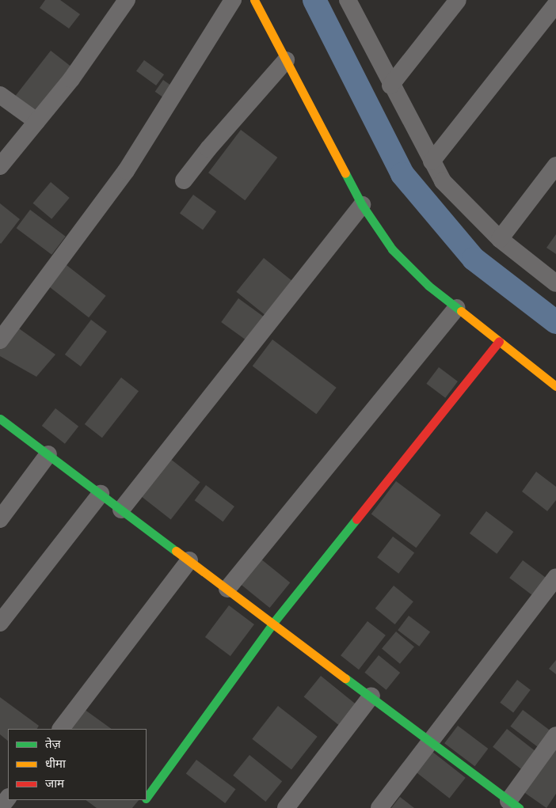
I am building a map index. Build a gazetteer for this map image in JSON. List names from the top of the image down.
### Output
{
  "legend": ["तेज़", "धीमा", "जाम"]
}
